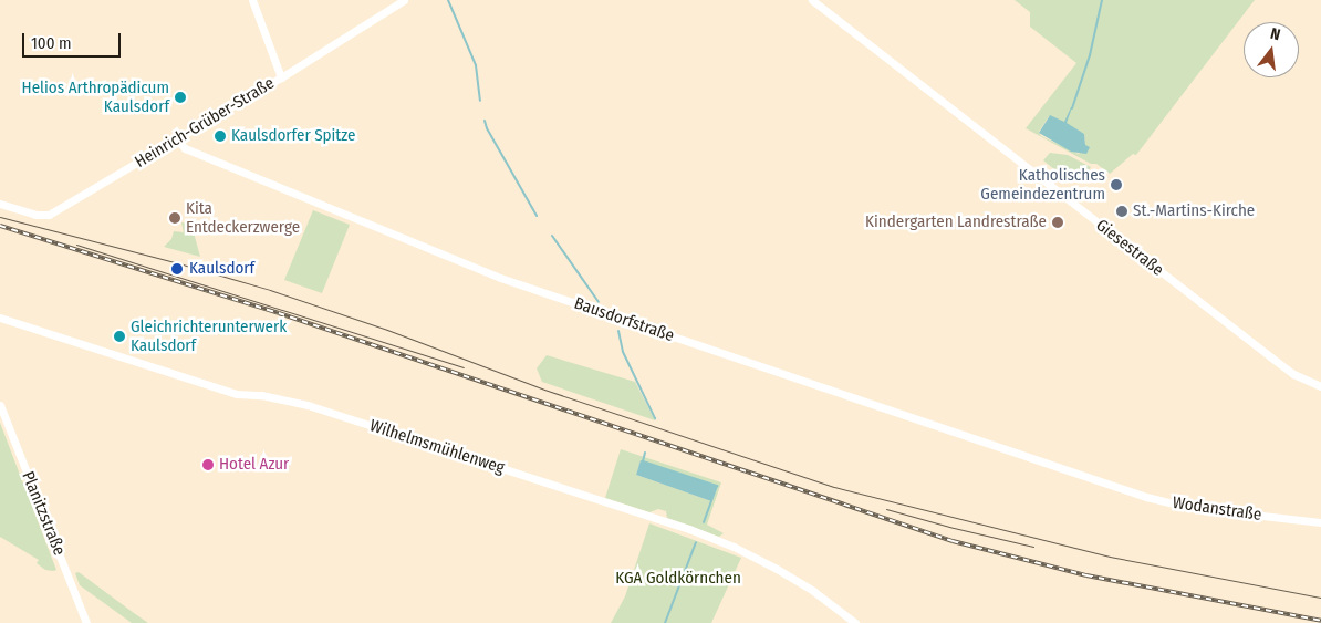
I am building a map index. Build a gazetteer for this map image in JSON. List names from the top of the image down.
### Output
{
  "streets": {
    "street": [
      "Heinrich-Grüber-Straße",
      "Giesestraße",
      "Bausdorfstraße",
      "Wilhelmsmühlenweg",
      "Wodanstraße",
      "Planitzstraße"
    ]
  },
  "crossings": [
    ["Heinrich-Grüber-Straße", "Bausdorfstraße"],
    ["Bausdorfstraße", "Wodanstraße"]
  ],
  "parks": ["KGA Goldkörnchen"],
  "places": [
    "Helios Arthropädicum Kaulsdorf",
    "Kaulsdorfer Spitze",
    "Katholisches Gemeindezentrum",
    "St.-Martins-Kirche",
    "Kita Entdeckerzwerge",
    "Kindergarten Landrestraße",
    "Kaulsdorf",
    "Gleichrichterunterwerk Kaulsdorf",
    "Hotel Azur"
  ],
  "scale_bar": "100 m",
  "north": "top"
}
